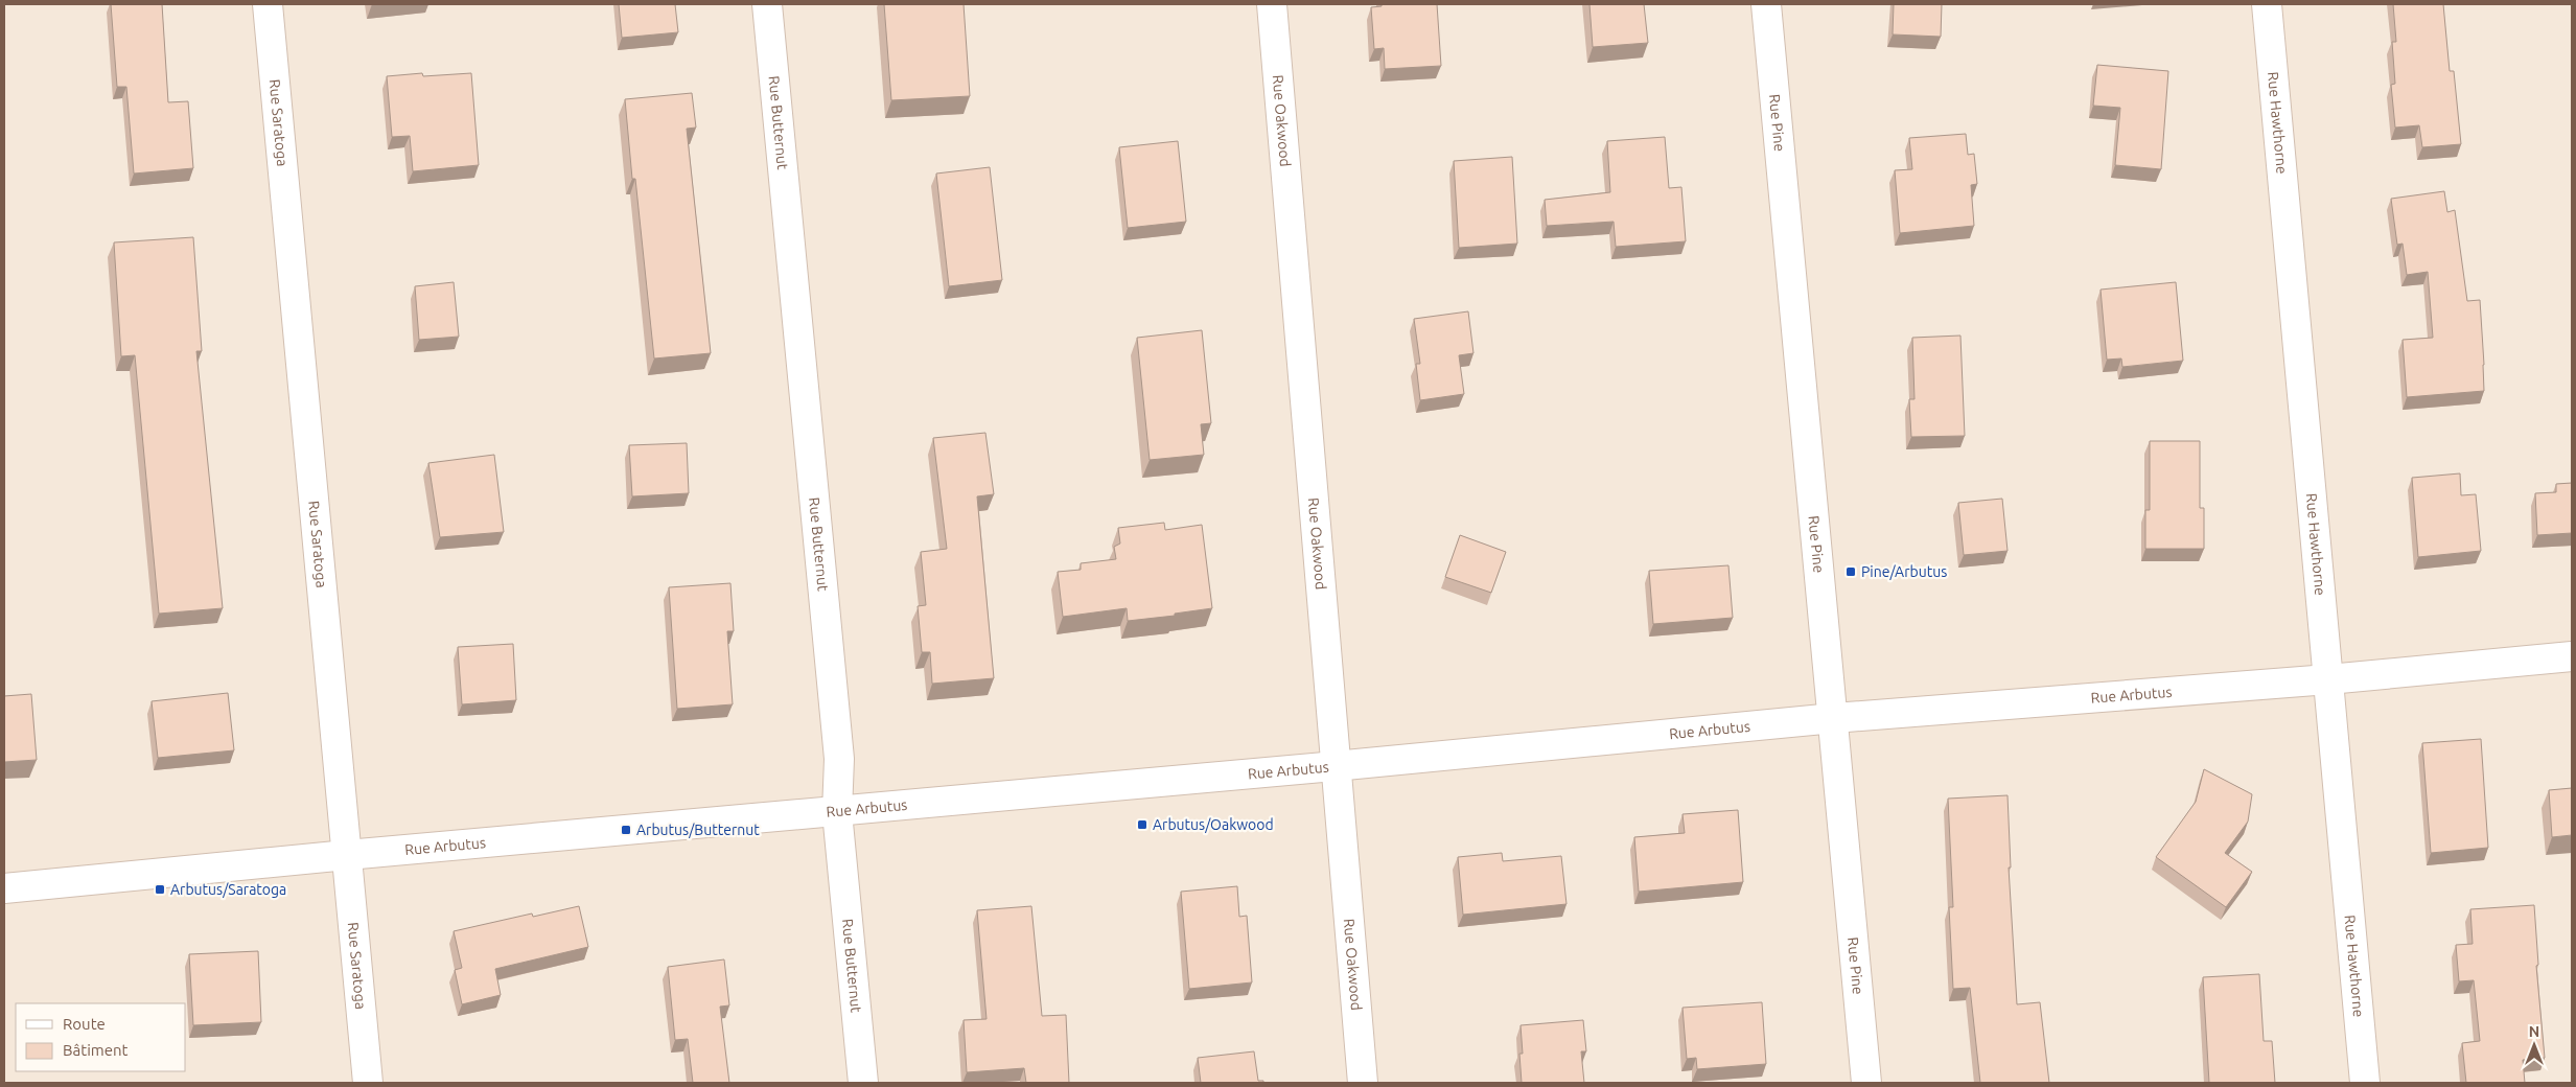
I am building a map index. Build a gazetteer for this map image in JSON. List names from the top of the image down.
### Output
{
  "streets": {
    "street": [
      "Rue Oakwood",
      "Rue Saratoga",
      "Rue Butternut",
      "Rue Pine",
      "Rue Hawthorne",
      "Rue Arbutus"
    ]
  },
  "crossings": [
    ["Rue Oakwood", "Rue Arbutus"],
    ["Rue Saratoga", "Rue Arbutus"],
    ["Rue Butternut", "Rue Arbutus"],
    ["Rue Pine", "Rue Arbutus"],
    ["Rue Hawthorne", "Rue Arbutus"]
  ],
  "places": {
    "transit": [
      "Pine/Arbutus",
      "Arbutus/Oakwood",
      "Arbutus/Butternut",
      "Arbutus/Saratoga"
    ]
  },
  "legend": ["Route", "Bâtiment"],
  "north": "top"
}
